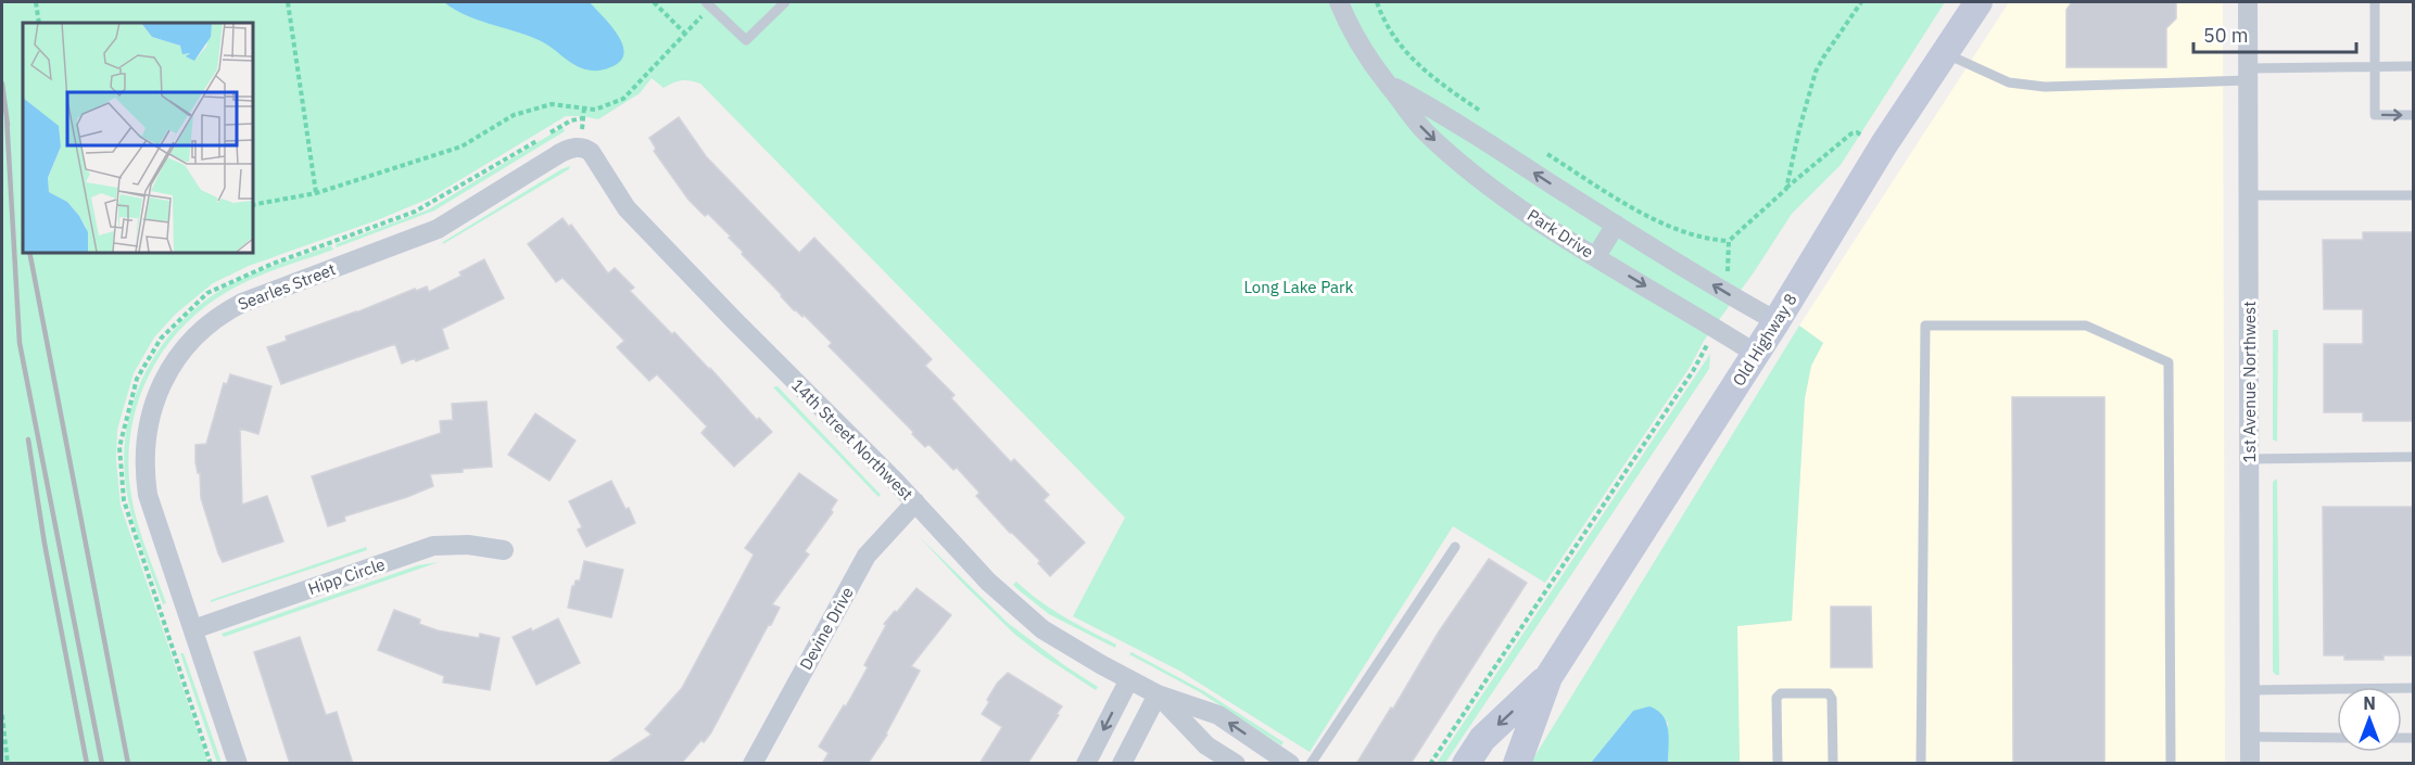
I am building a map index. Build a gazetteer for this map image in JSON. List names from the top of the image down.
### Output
{
  "streets": {
    "street": [
      "Park Drive",
      "Searles Street",
      "Old Highway 8",
      "1st Avenue Northwest",
      "14th Street Northwest",
      "Hipp Circle",
      "Devine Drive"
    ]
  },
  "crossings": [
    ["Park Drive", "Old Highway 8"],
    ["Searles Street", "14th Street Northwest"],
    ["Searles Street", "Hipp Circle"],
    ["14th Street Northwest", "Devine Drive"]
  ],
  "parks": ["Long Lake Park"],
  "scale_bar": "50 m",
  "north": "top"
}
